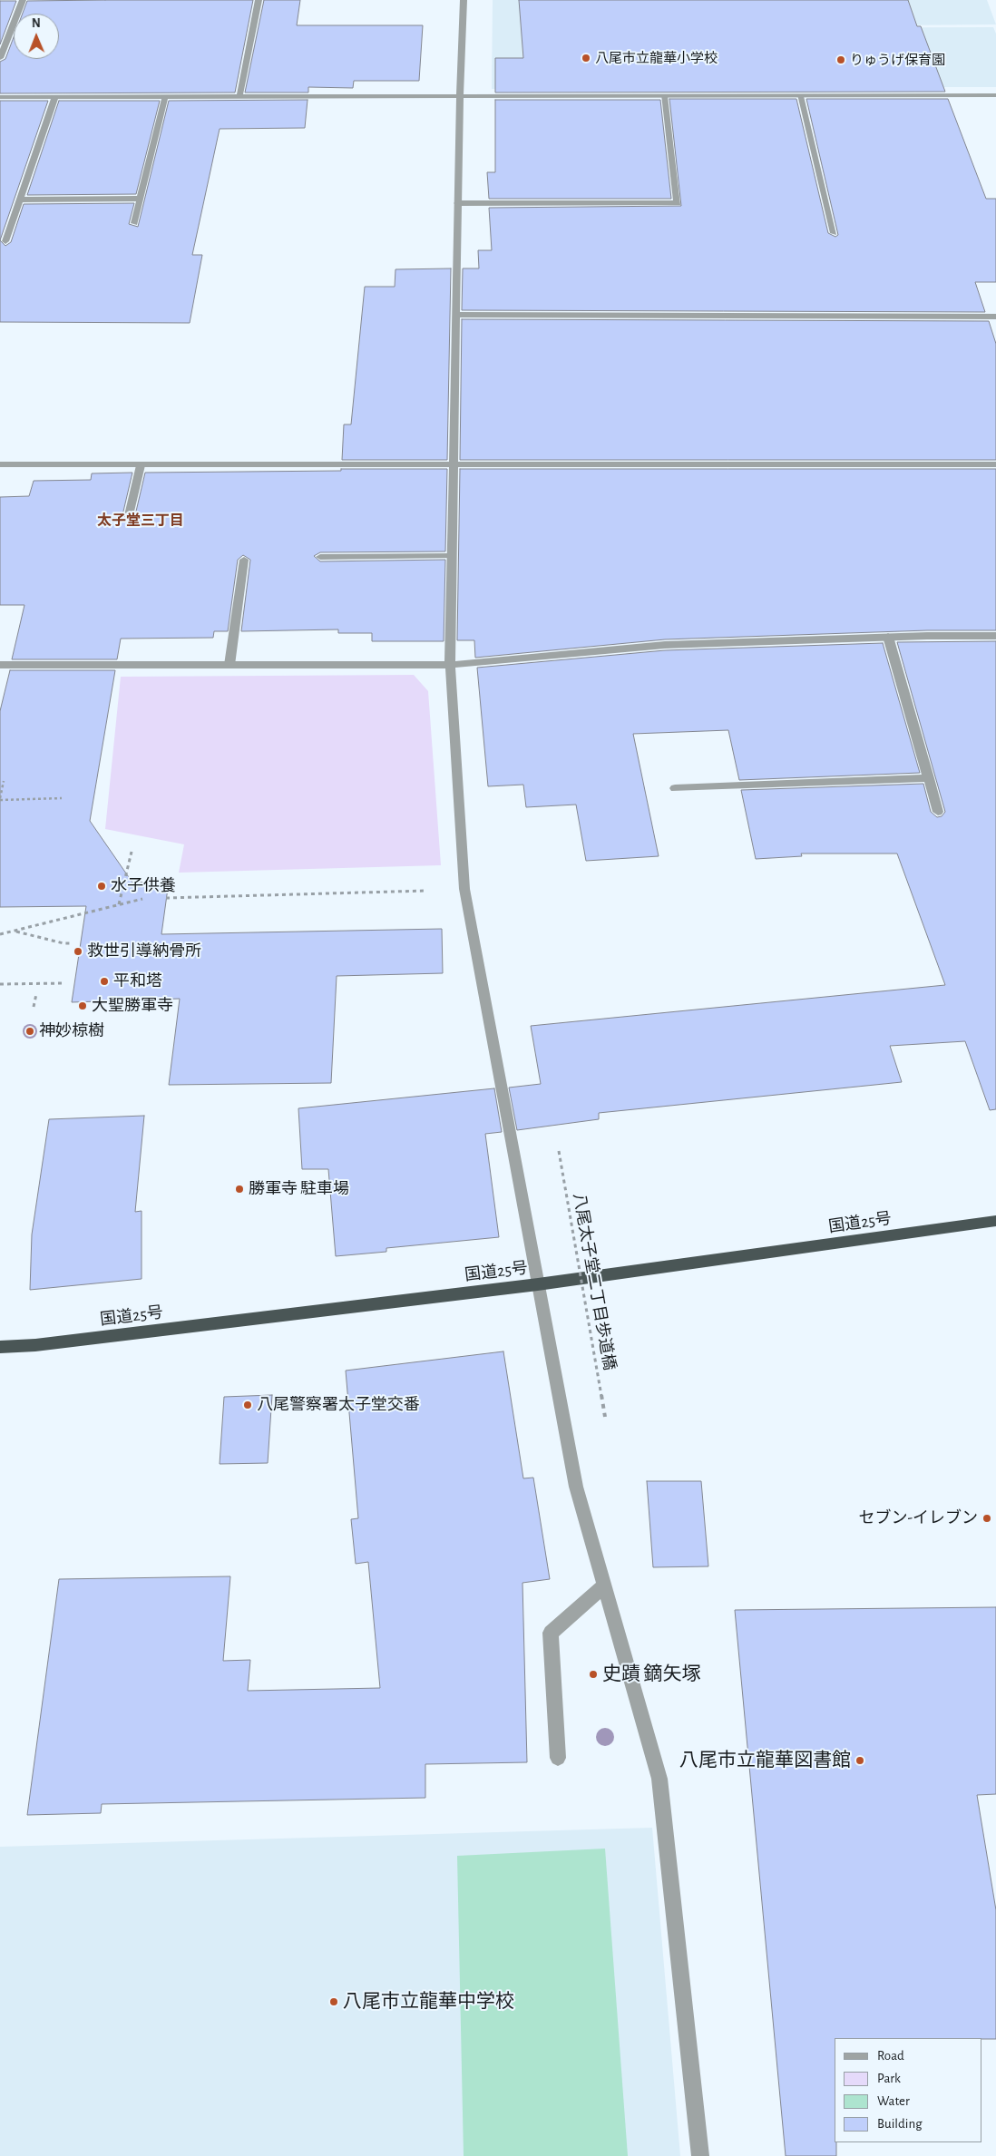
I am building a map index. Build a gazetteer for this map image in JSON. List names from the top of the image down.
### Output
{
  "streets": {
    "highway": ["国道25号"],
    "path": ["八尾太子堂二丁目歩道橋"]
  },
  "districts": ["太子堂三丁目"],
  "places": [
    "八尾市立龍華小学校",
    "りゅうげ保育園",
    "水子供養",
    "救世引導納骨所",
    "平和塔",
    "大聖勝軍寺",
    "神妙椋樹",
    "勝軍寺 駐車場",
    "八尾警察署太子堂交番",
    "セブン-イレブン",
    "史蹟 鏑矢塚",
    "八尾市立龍華図書館",
    "八尾市立龍華中学校"
  ],
  "legend": [
    "Road",
    "Park",
    "Water",
    "Building"
  ],
  "north": "top"
}
